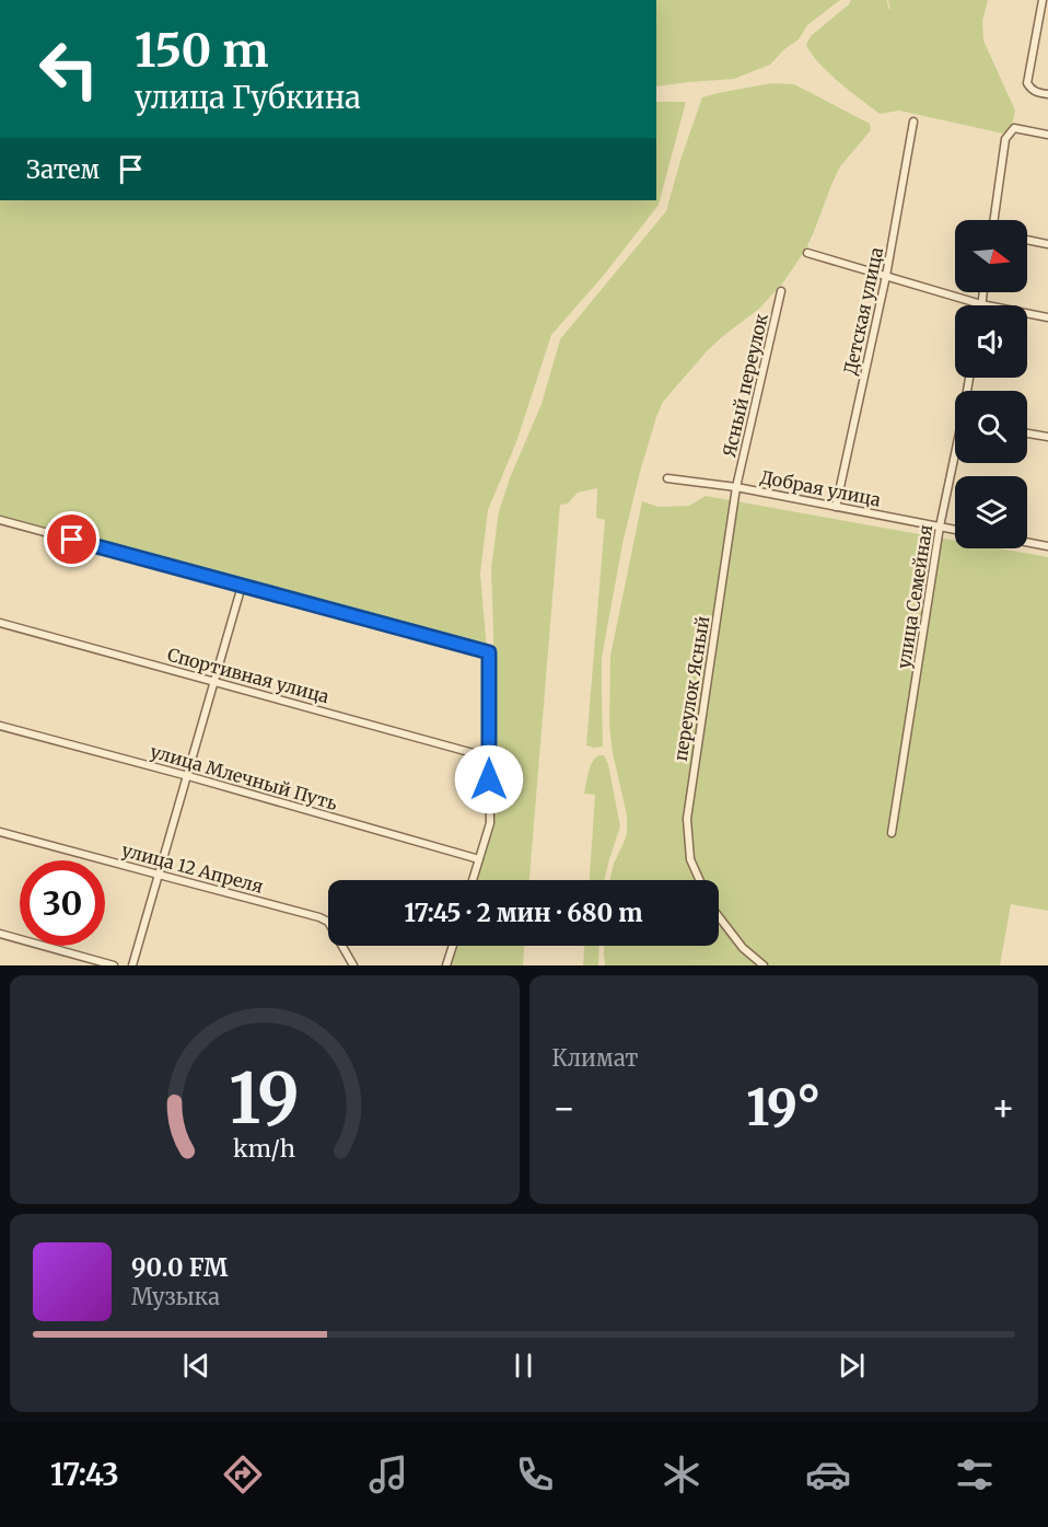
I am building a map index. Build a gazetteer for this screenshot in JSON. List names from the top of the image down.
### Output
{
  "streets": {
    "street": [
      "Детская улица",
      "Ясный переулок",
      "Добрая улица",
      "улица Семейная",
      "Спортивная улица",
      "переулок Ясный",
      "улица Млечный Путь",
      "улица 12 Апреля"
    ]
  },
  "crossings": [
    ["Детская улица", "Добрая улица"],
    ["Ясный переулок", "Добрая улица"],
    ["Ясный переулок", "переулок Ясный"],
    ["Добрая улица", "улица Семейная"],
    ["Добрая улица", "переулок Ясный"]
  ],
  "north": "right",
  "page": {
    "turn": ["150 m", "улица Губкина"],
    "then": "Затем",
    "limit": "30",
    "trip": "17:45 · 2 мин · 680 m",
    "tile": "Климат",
    "heat": ["−", "19°", "+"],
    "song": ["90.0 FM", "Музыка"],
    "tabs": "17:43",
    "gauge": ["19", "km/h"]
  }
}
